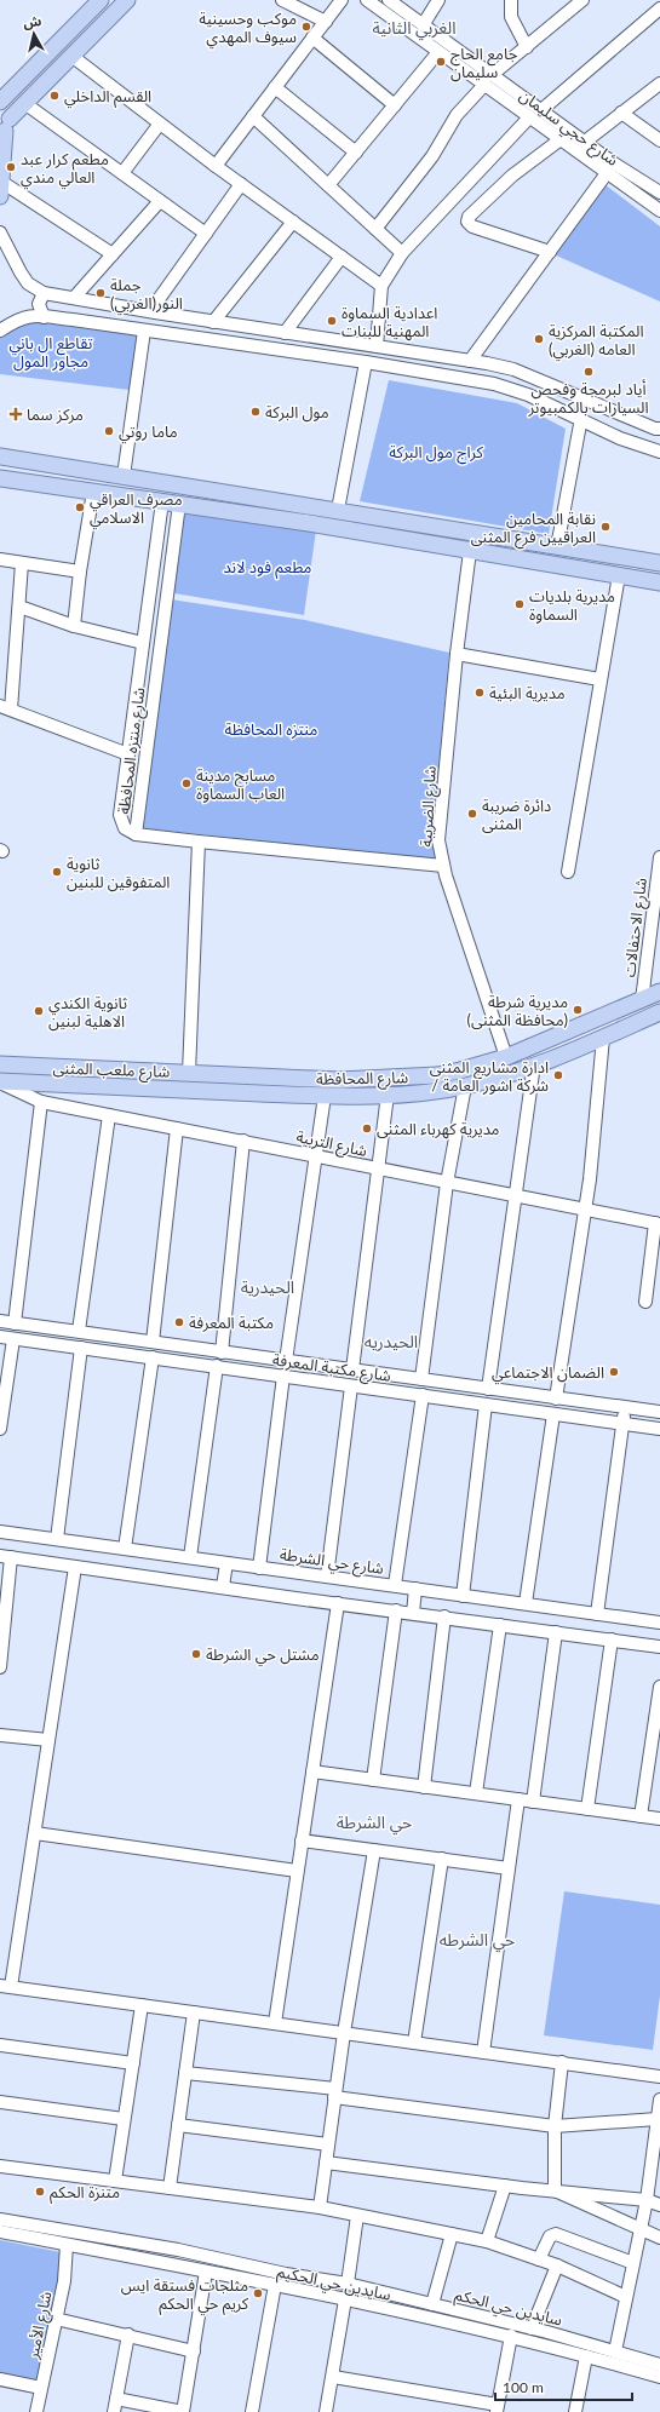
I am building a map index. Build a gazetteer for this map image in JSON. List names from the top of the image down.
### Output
{
  "streets": {
    "main road": ["شارع ملعب المثنى", "شارع المحافظة"],
    "street": [
      "شارع حجي سليمان",
      "شارع منتزه المحافظة",
      "شارع الضريبة",
      "شارع الاحتفالات",
      "شارع التربية",
      "شارع مكتبة المعرفة",
      "شارع حي الشرطة",
      "سايدين حي الحكيم",
      "سايدين حي الحكم",
      "شارع الأمير"
    ]
  },
  "crossings": [
    ["شارع الضريبة", "شارع المحافظة"],
    ["شارع الاحتفالات", "شارع المحافظة"],
    ["شارع ملعب المثنى", "شارع المحافظة"],
    ["شارع ملعب المثنى", "شارع التربية"],
    ["سايدين حي الحكيم", "سايدين حي الحكم"],
    ["سايدين حي الحكيم", "شارع الأمير"]
  ],
  "districts": [
    "الغربي الثانية",
    "الحيدرية",
    "الحيدريه",
    "حي الشرطة",
    "حي الشرطه"
  ],
  "parks": [
    "تقاطع ال باني مجاور المول",
    "كراج مول البركة",
    "مطعم فود لاند",
    "منتزه المحافظة"
  ],
  "places": {
    "other": [
      "موكب وحسينية سيوف المهدي",
      "جامع الحاج سليمان",
      "القسم الداخلي",
      "مطعم كرار عبد العالي مندي",
      "جملة النور(الغربي)",
      "اعدادية السماوة المهنية للبنات",
      "المكتبة المركزية العامه (الغربي)",
      "أياد لبرمجة وفحص السيارات بالكمبيوتر",
      "مول البركة",
      "ماما روتي",
      "مصرف العراقي الاسلامي",
      "نقابة المحامين العراقيين فرع المثنى",
      "مديرية بلديات السماوة",
      "مديرية البئية",
      "مسابح مدينة العاب السماوة",
      "دائرة ضريبة المثنى",
      "ثانوية المتفوقين للبنين",
      "مديرية شرطة (محافظة المثنى)",
      "ثانوية الكندي الاهلية لبنين",
      "ادارة مشاريع المثنى / شركة اشور العامة",
      "مديرية كهرباء المثنى",
      "مكتبة المعرفة",
      "الضمان الاجتماعي",
      "مشتل حي الشرطة",
      "متنزة الحكم",
      "مثلجات فستقة ايس كريم حي الحكم"
    ],
    "health": ["مركز سما"]
  },
  "scale_bar": "100 m",
  "north": "top"
}
